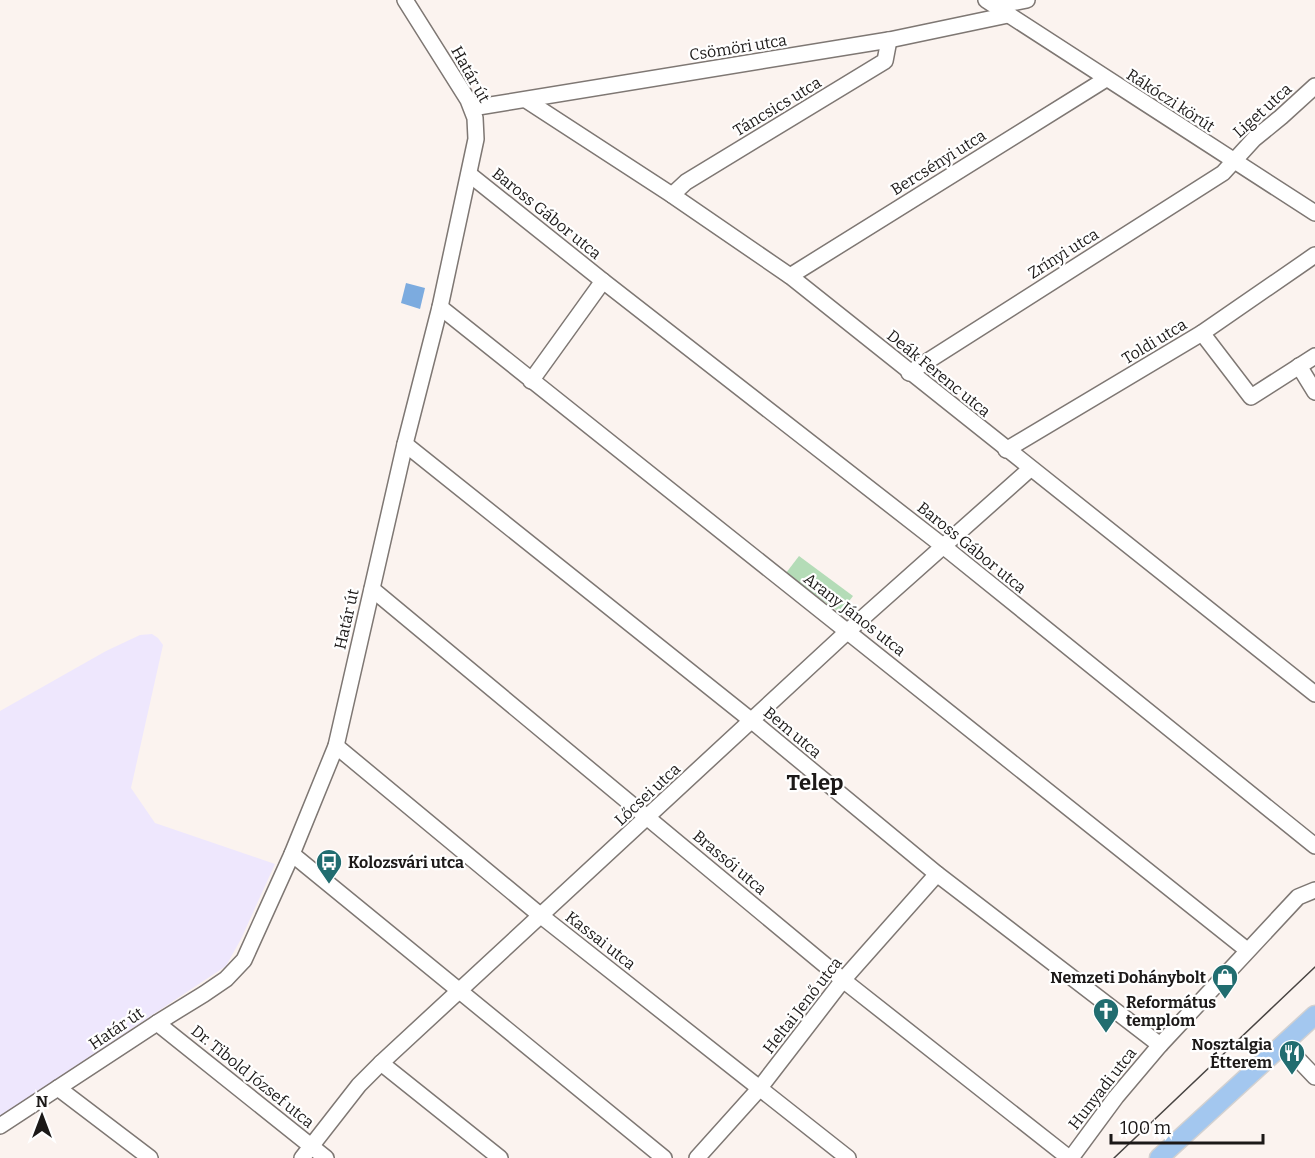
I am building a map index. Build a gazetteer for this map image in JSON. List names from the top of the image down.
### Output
{
  "streets": {
    "street": [
      "Csömöri utca",
      "Határ út",
      "Rákóczi körút",
      "Táncsics utca",
      "Liget utca",
      "Bercsényi utca",
      "Baross Gábor utca",
      "Zrínyi utca",
      "Toldi utca",
      "Deák Ferenc utca",
      "Arany János utca",
      "Bem utca",
      "Lőcsei utca",
      "Brassói utca",
      "Kassai utca",
      "Heltai Jenő utca",
      "Dr. Tibold József utca",
      "Hunyadi utca"
    ]
  },
  "crossings": [
    ["Csömöri utca", "Határ út"],
    ["Csömöri utca", "Rákóczi körút"],
    ["Csömöri utca", "Táncsics utca"],
    ["Csömöri utca", "Deák Ferenc utca"],
    ["Határ út", "Baross Gábor utca"],
    ["Határ út", "Arany János utca"],
    ["Határ út", "Bem utca"],
    ["Határ út", "Brassói utca"],
    ["Határ út", "Kassai utca"],
    ["Határ út", "Dr. Tibold József utca"],
    ["Rákóczi körút", "Liget utca"],
    ["Rákóczi körút", "Bercsényi utca"],
    ["Rákóczi körút", "Zrínyi utca"],
    ["Táncsics utca", "Deák Ferenc utca"],
    ["Liget utca", "Zrínyi utca"],
    ["Bercsényi utca", "Deák Ferenc utca"],
    ["Baross Gábor utca", "Arany János utca"],
    ["Baross Gábor utca", "Lőcsei utca"],
    ["Zrínyi utca", "Deák Ferenc utca"],
    ["Toldi utca", "Deák Ferenc utca"],
    ["Deák Ferenc utca", "Lőcsei utca"],
    ["Arany János utca", "Lőcsei utca"],
    ["Arany János utca", "Hunyadi utca"],
    ["Bem utca", "Lőcsei utca"],
    ["Bem utca", "Heltai Jenő utca"],
    ["Bem utca", "Hunyadi utca"],
    ["Lőcsei utca", "Brassói utca"],
    ["Lőcsei utca", "Kassai utca"],
    ["Lőcsei utca", "Dr. Tibold József utca"],
    ["Brassói utca", "Heltai Jenő utca"],
    ["Brassói utca", "Hunyadi utca"],
    ["Kassai utca", "Heltai Jenő utca"]
  ],
  "districts": ["Telep"],
  "places": {
    "bus stop": ["Kolozsvári utca"],
    "shop": ["Nemzeti Dohánybolt"],
    "church": ["Református templom"],
    "restaurant": ["Nosztalgia Étterem"]
  },
  "scale_bar": "100 m",
  "north": "top"
}
